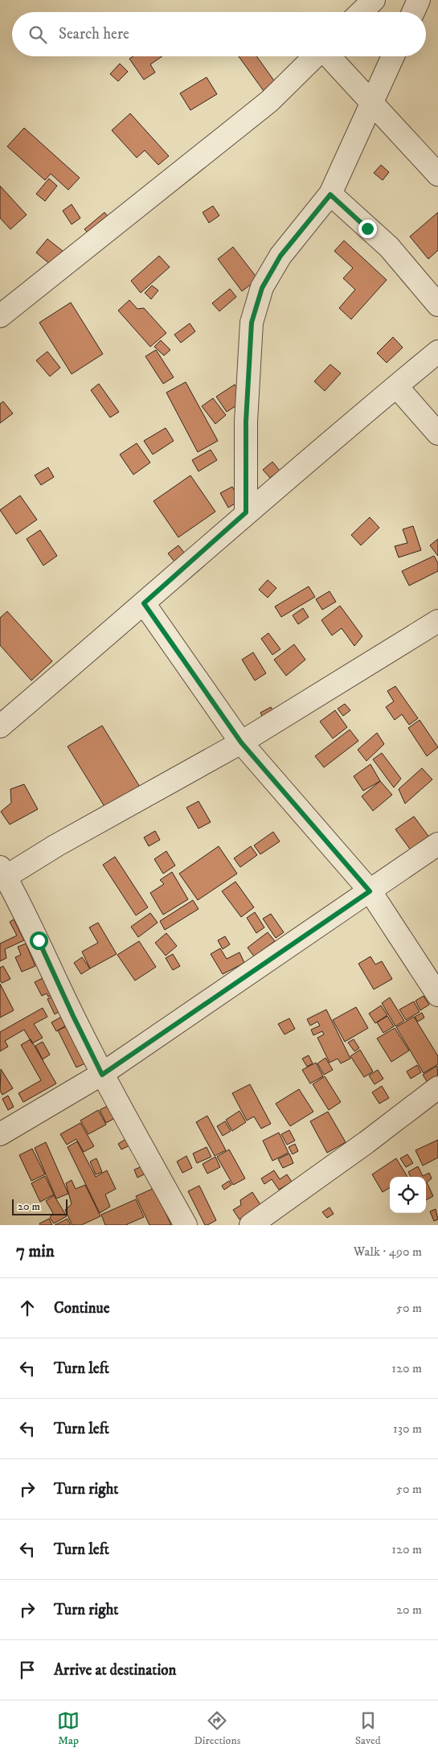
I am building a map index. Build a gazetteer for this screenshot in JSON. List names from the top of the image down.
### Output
{
  "scale_bar": "20 m",
  "page": {
    "search": "Search here",
    "scale": "20 m",
    "heading": ["7 min", "Walk · 490 m"],
    "list": [
      ["Continue", "50 m"],
      ["Turn left", "120 m"],
      ["Turn left", "130 m"],
      ["Turn right", "50 m"],
      ["Turn left", "120 m"],
      ["Turn right", "20 m"],
      "Arrive at destination"
    ],
    "nav": ["Map", "Directions", "Saved"]
  }
}
